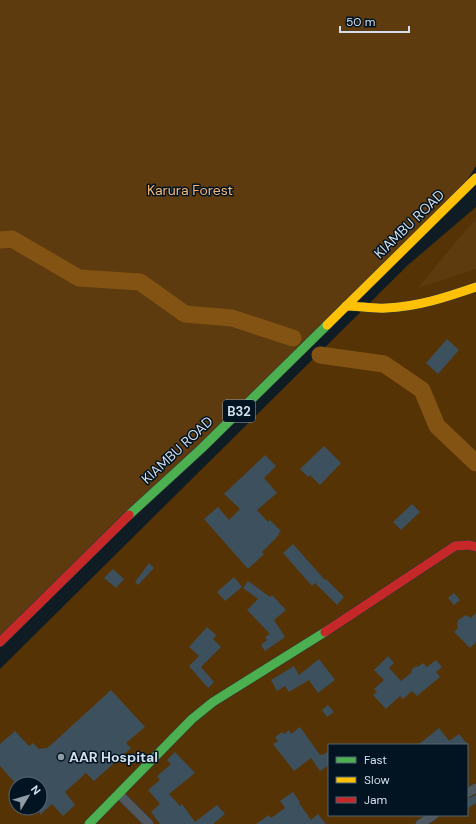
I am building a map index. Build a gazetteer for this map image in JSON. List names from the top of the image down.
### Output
{
  "streets": {
    "main road": ["KIAMBU ROAD", "B32"]
  },
  "parks": ["Karura Forest"],
  "places": ["AAR Hospital"],
  "legend": ["Fast", "Slow", "Jam"],
  "scale_bar": "50 m",
  "north": "top right"
}
